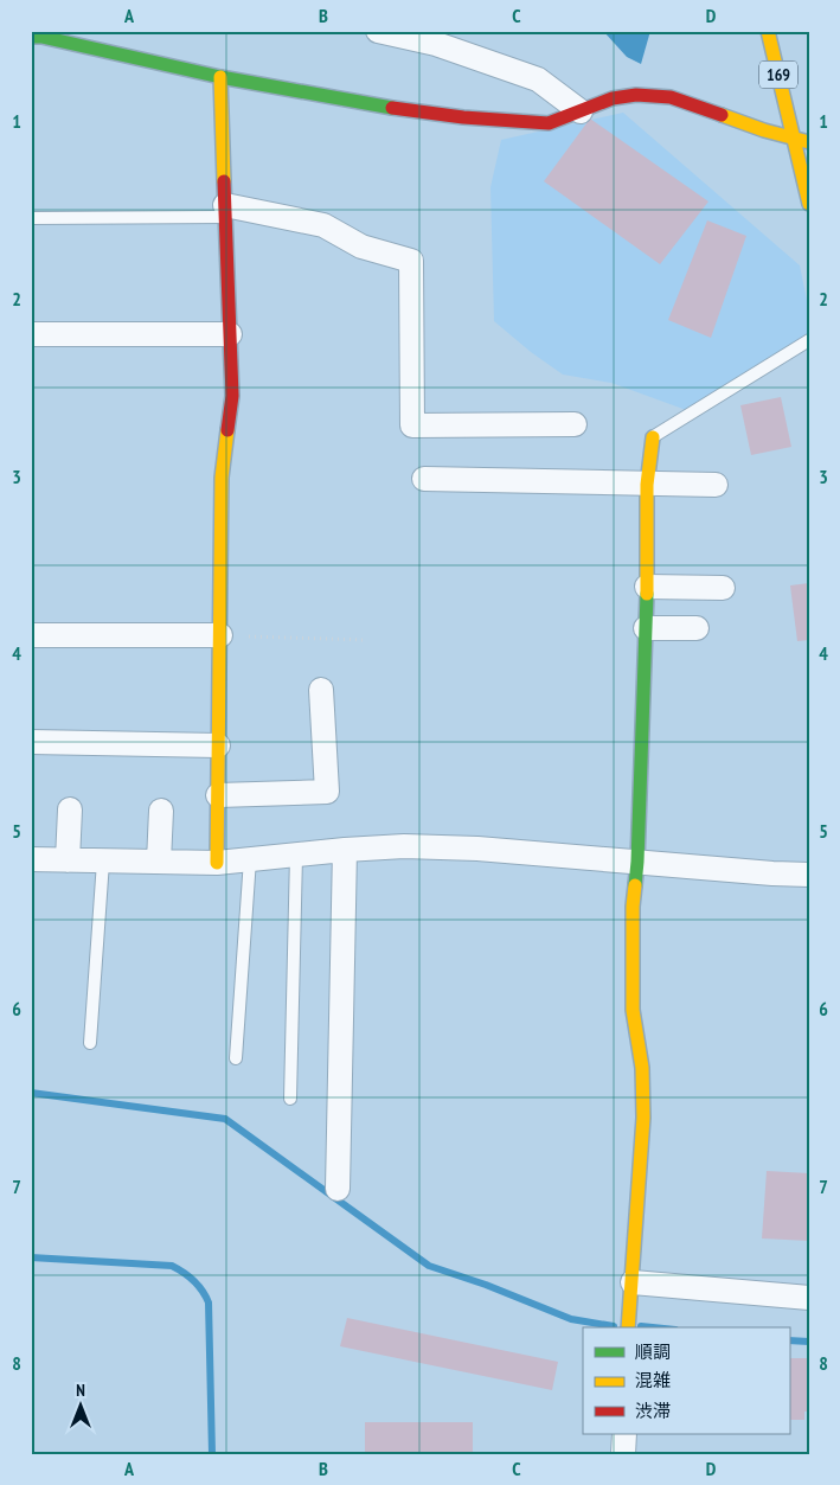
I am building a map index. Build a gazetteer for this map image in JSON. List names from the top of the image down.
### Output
{
  "streets": {
    "main road": ["169"]
  },
  "legend": ["順調", "混雑", "渋滞"],
  "north": "top",
  "grid": {
    "columns": [
      "A",
      "B",
      "C",
      "D"
    ],
    "rows": [
      "1",
      "2",
      "3",
      "4",
      "5",
      "6",
      "7",
      "8"
    ]
  }
}
